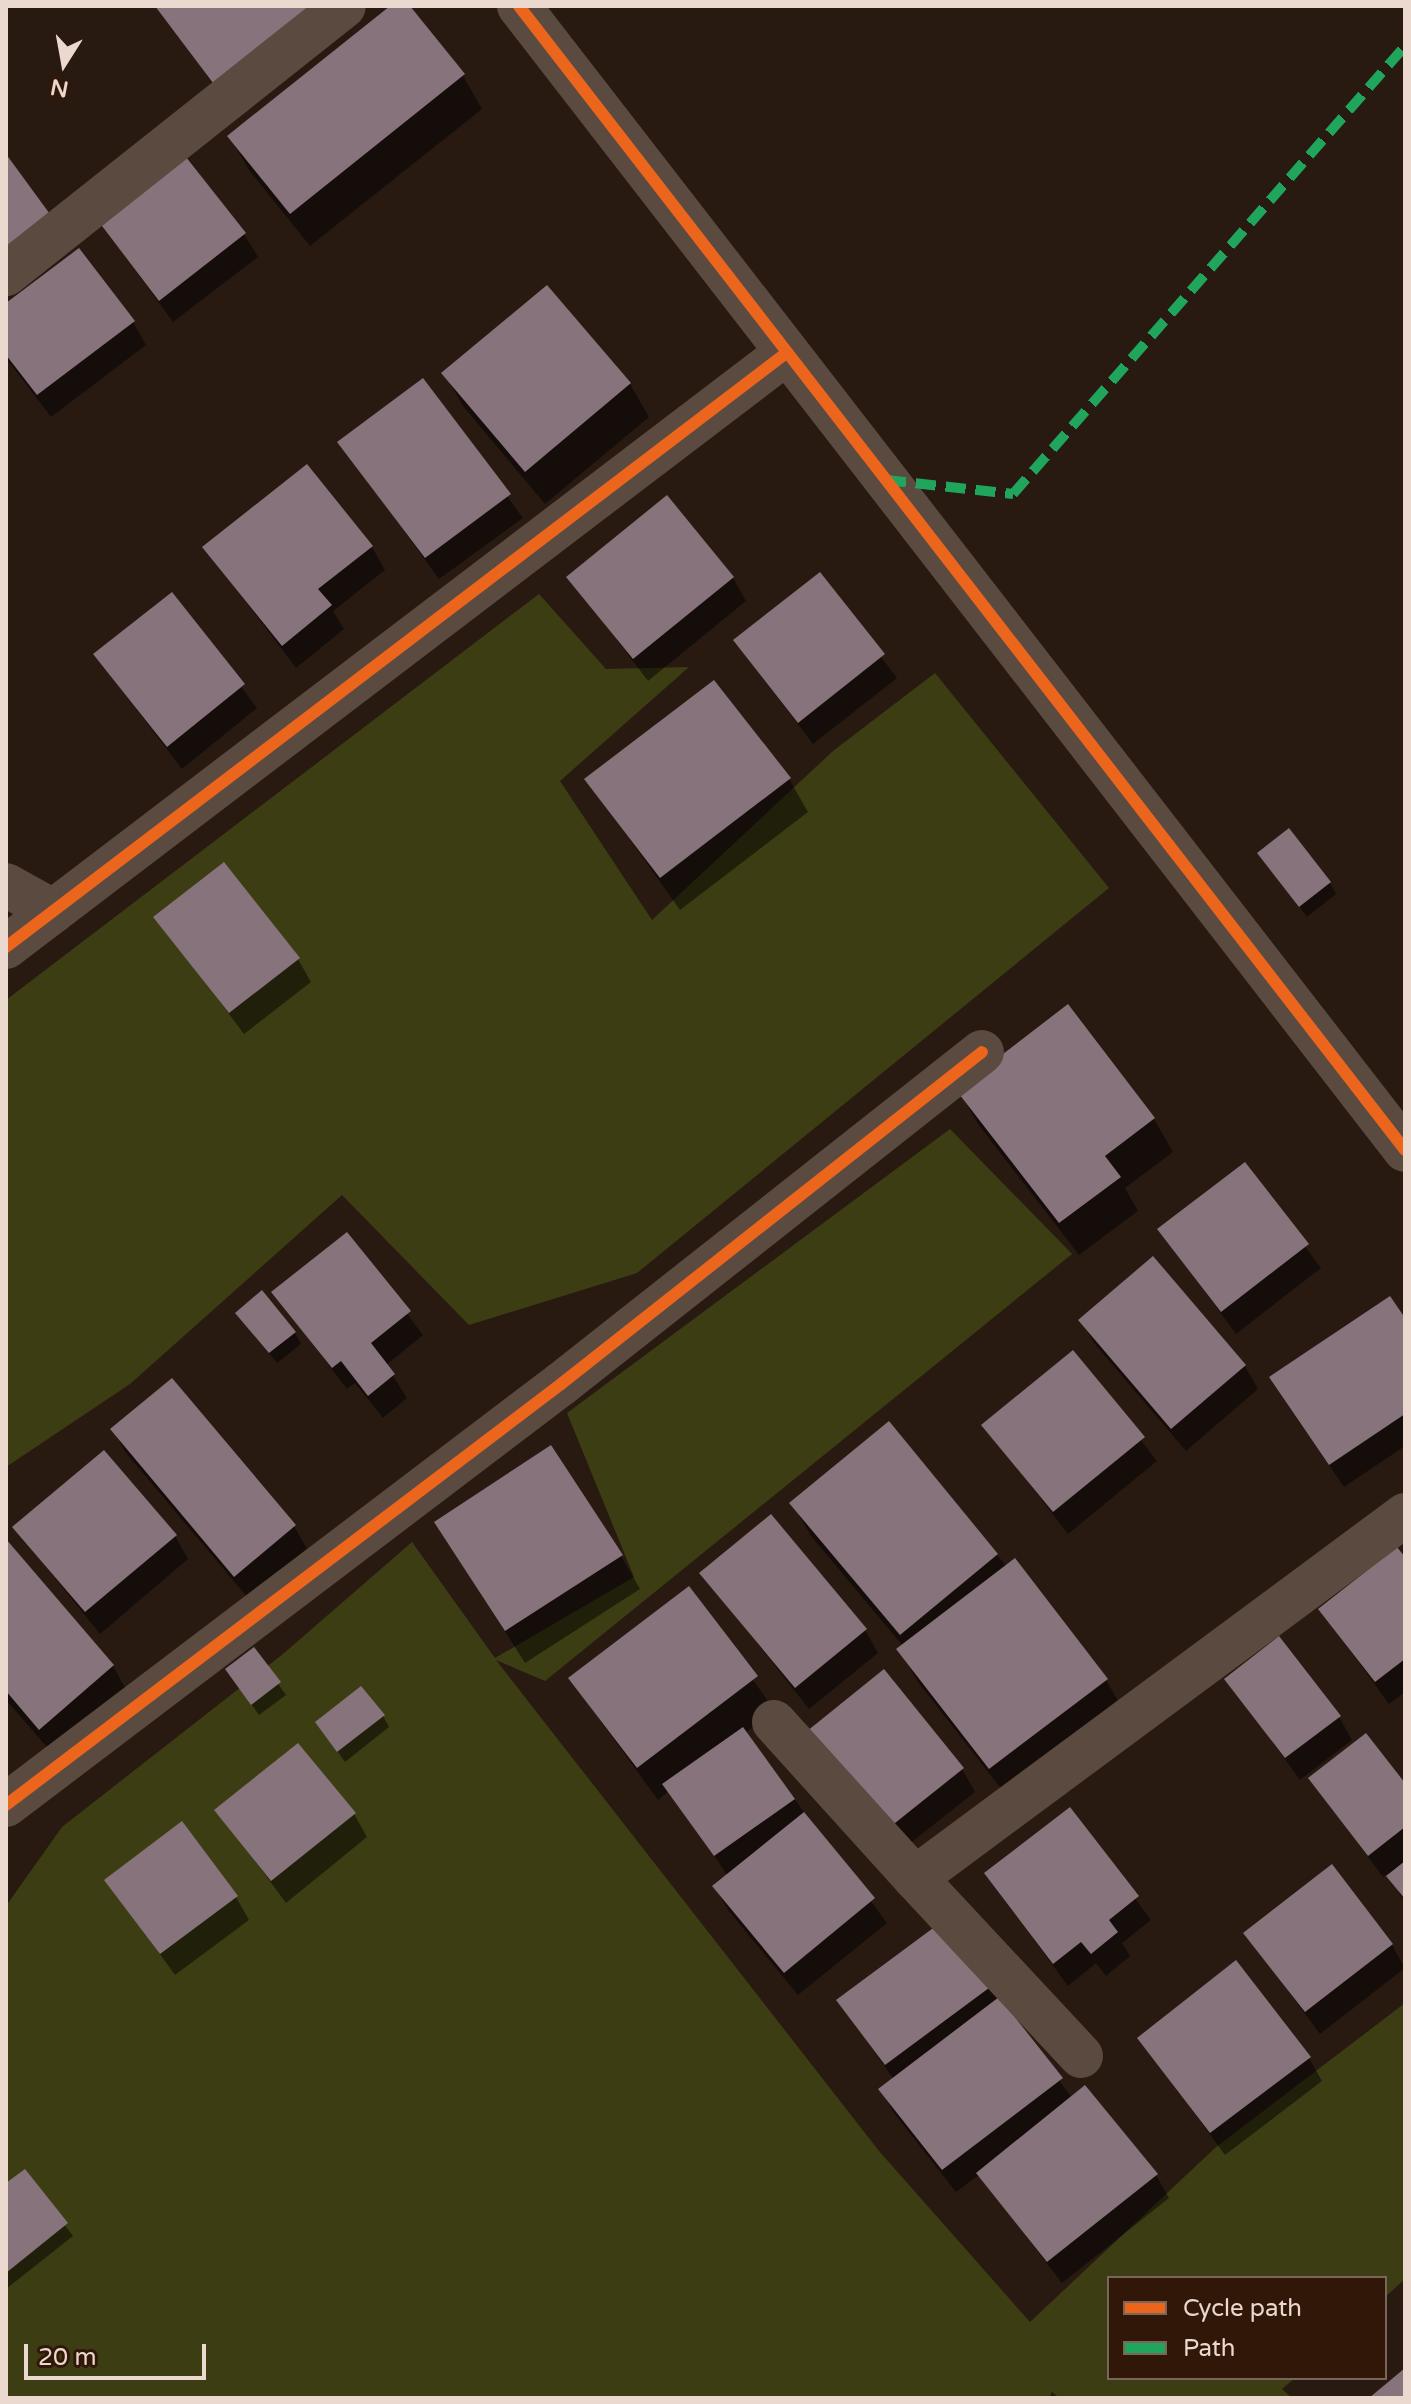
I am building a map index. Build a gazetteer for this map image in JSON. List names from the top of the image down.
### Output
{
  "legend": ["Cycle path", "Path"],
  "scale_bar": "20 m",
  "north": "bottom"
}
